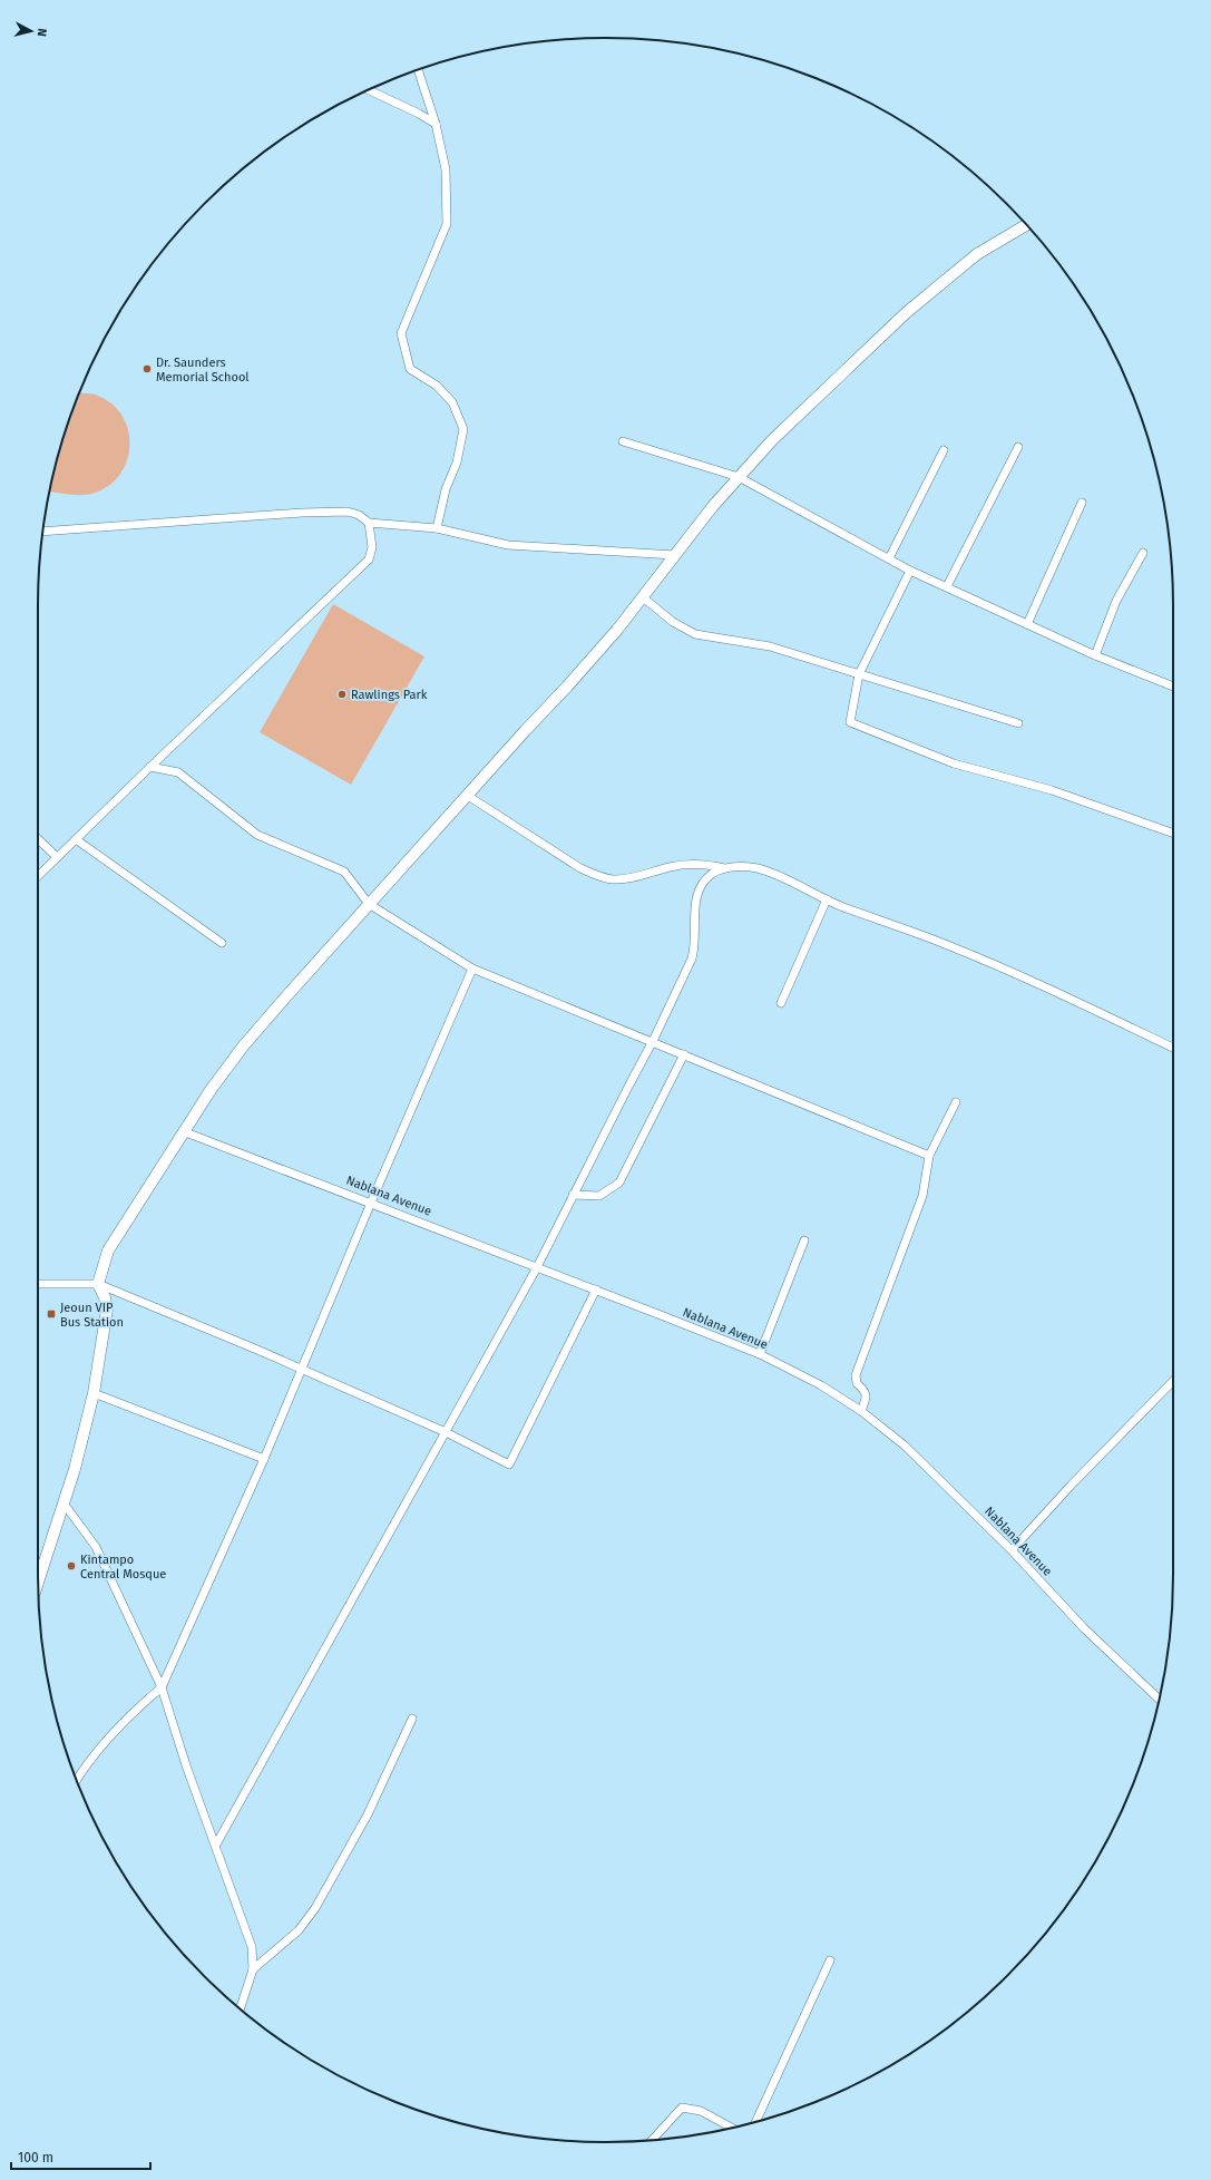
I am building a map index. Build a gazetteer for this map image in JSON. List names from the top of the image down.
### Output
{
  "streets": {
    "street": ["Nablana Avenue"]
  },
  "places": {
    "other": ["Dr. Saunders Memorial School", "Rawlings Park", "Kintampo Central Mosque"],
    "transit": ["Jeoun VIP Bus Station"]
  },
  "scale_bar": "100 m",
  "north": "right"
}
